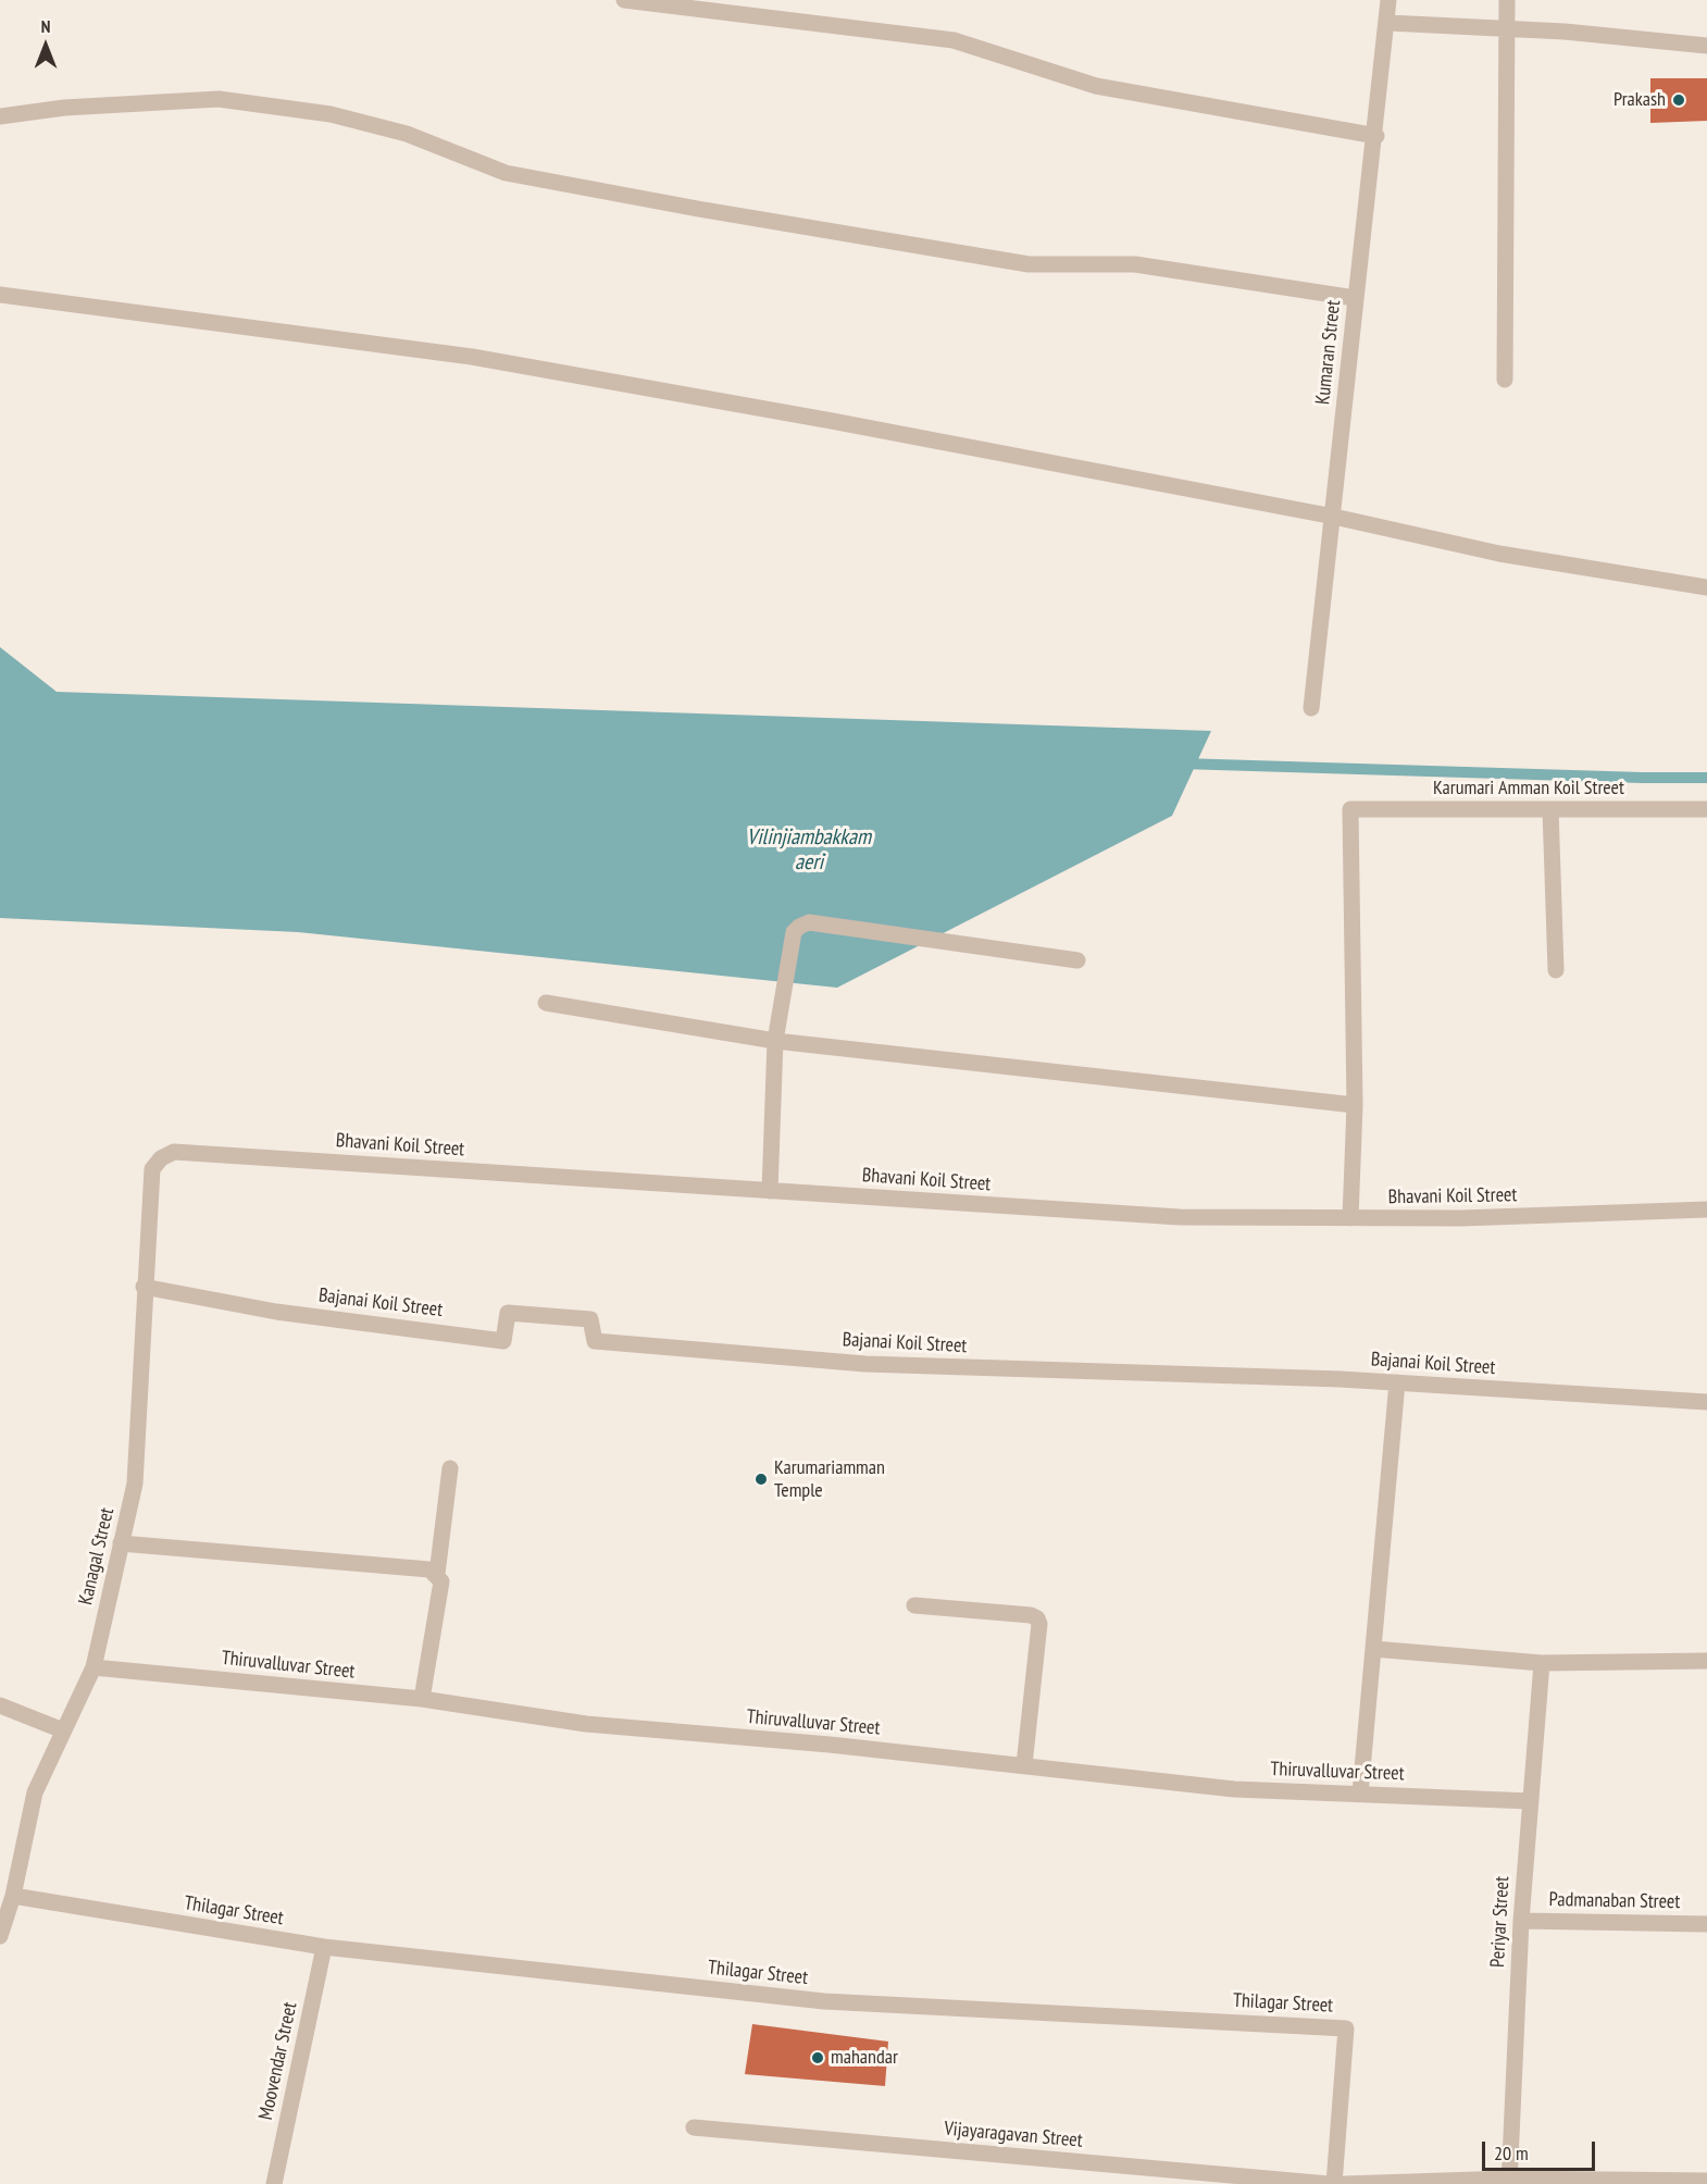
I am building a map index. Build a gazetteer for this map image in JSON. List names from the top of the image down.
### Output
{
  "streets": {
    "street": [
      "Kumaran Street",
      "Karumari Amman Koil Street",
      "Bhavani Koil Street",
      "Bajanai Koil Street",
      "Kanagal Street",
      "Thiruvalluvar Street",
      "Padmanaban Street",
      "Thilagar Street",
      "Periyar Street",
      "Moovendar Street",
      "Vijayaragavan Street"
    ]
  },
  "crossings": [
    ["Bhavani Koil Street", "Kanagal Street"],
    ["Bajanai Koil Street", "Kanagal Street"],
    ["Kanagal Street", "Thiruvalluvar Street"],
    ["Kanagal Street", "Thilagar Street"],
    ["Thiruvalluvar Street", "Periyar Street"],
    ["Padmanaban Street", "Periyar Street"],
    ["Thilagar Street", "Moovendar Street"]
  ],
  "water": ["Vilinjiambakkam aeri"],
  "places": ["Prakash", "Karumariamman Temple", "mahandar"],
  "scale_bar": "20 m",
  "north": "top"
}
